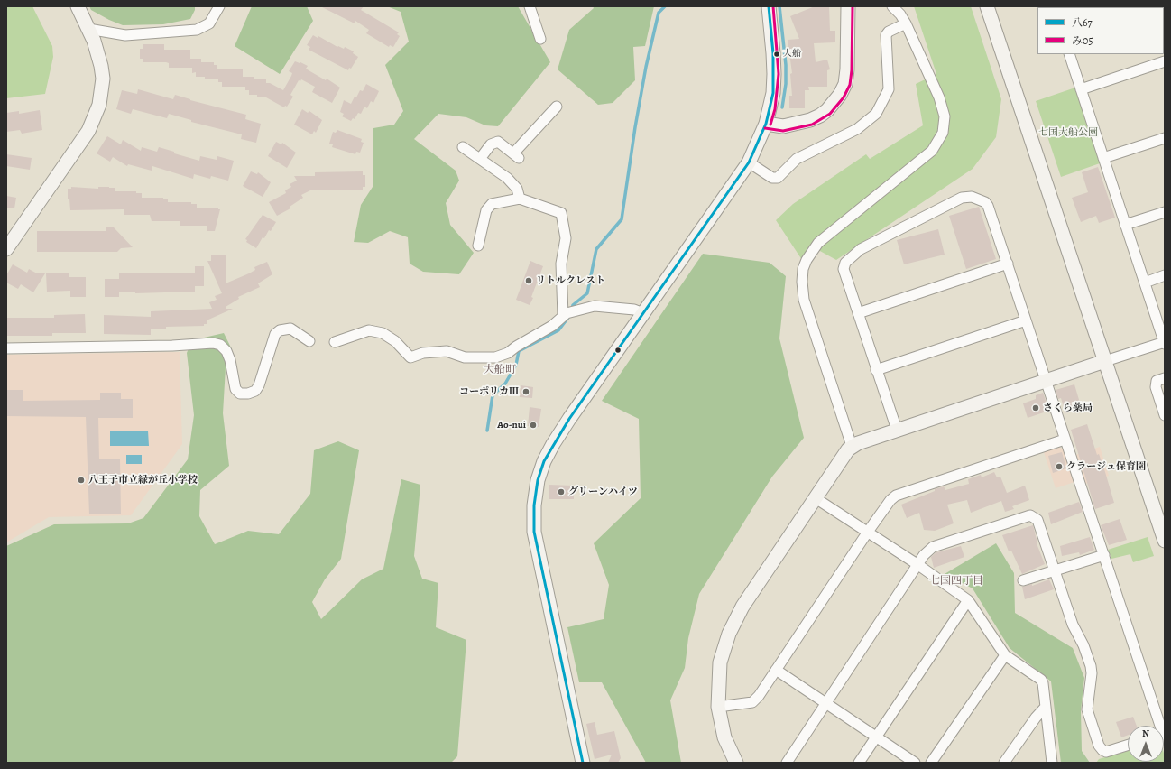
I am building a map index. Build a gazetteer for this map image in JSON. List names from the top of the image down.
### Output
{
  "districts": ["大船町", "七国四丁目"],
  "parks": ["七国大船公園"],
  "places": [
    "大船",
    "リトルクレスト",
    "コーポリカⅢ",
    "さくら薬局",
    "Ao-nui",
    "クラージュ保育園",
    "八王子市立緑が丘小学校",
    "グリーンハイツ"
  ],
  "lines": ["transit line 八67", "transit line み05"],
  "legend": ["八67", "み05"],
  "north": "top"
}
